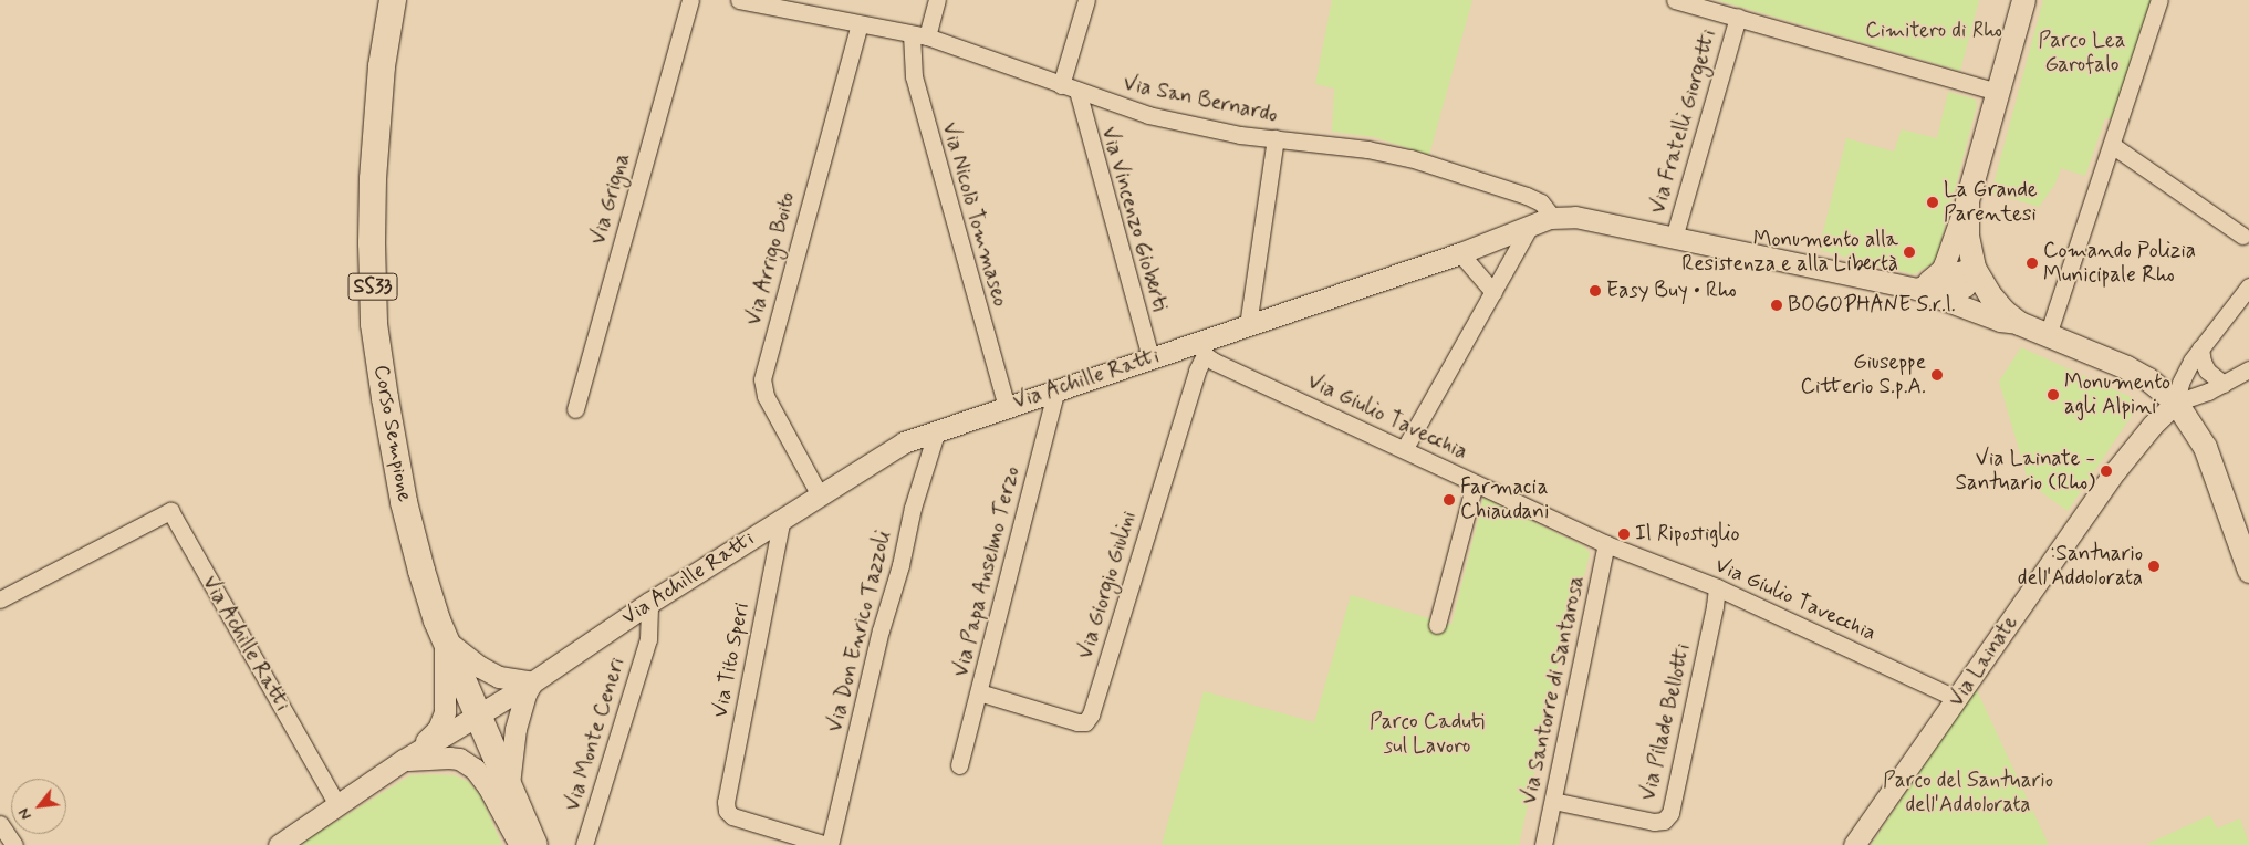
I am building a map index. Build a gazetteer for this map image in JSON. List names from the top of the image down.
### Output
{
  "streets": {
    "main road": ["SS33", "Corso Sempione"],
    "street": [
      "Via San Bernardo",
      "Via Fratelli Giorgetti",
      "Via Grigna",
      "Via Nicolò Tommaseo",
      "Via Vincenzo Gioberti",
      "Via Arrigo Boito",
      "Via Achille Ratti",
      "Via Giulio Tavecchia",
      "Via Papa Anselmo Terzo",
      "Via Giorgio Giulini",
      "Via Don Enrico Tazzoli",
      "Via Tito Speri",
      "Via Lainate",
      "Via Santorre di Santarosa",
      "Via Pilade Bellotti",
      "Via Monte Ceneri"
    ]
  },
  "crossings": [
    ["Via San Bernardo", "Via Nicolò Tommaseo"],
    ["Via San Bernardo", "Via Vincenzo Gioberti"],
    ["Via San Bernardo", "Via Arrigo Boito"],
    ["Via San Bernardo", "Via Achille Ratti"],
    ["Via Fratelli Giorgetti", "Via Achille Ratti"],
    ["Via Nicolò Tommaseo", "Via Achille Ratti"],
    ["Via Vincenzo Gioberti", "Via Achille Ratti"],
    ["Via Arrigo Boito", "Via Achille Ratti"],
    ["Via Achille Ratti", "Via Giulio Tavecchia"],
    ["Via Achille Ratti", "Corso Sempione"],
    ["Via Achille Ratti", "Via Papa Anselmo Terzo"],
    ["Via Achille Ratti", "Via Giorgio Giulini"],
    ["Via Achille Ratti", "Via Don Enrico Tazzoli"],
    ["Via Achille Ratti", "Via Tito Speri"],
    ["Via Achille Ratti", "Via Monte Ceneri"],
    ["Via Giulio Tavecchia", "Via Giorgio Giulini"],
    ["Via Giulio Tavecchia", "Via Lainate"],
    ["Via Giulio Tavecchia", "Via Santorre di Santarosa"],
    ["Via Giulio Tavecchia", "Via Pilade Bellotti"],
    ["Via Papa Anselmo Terzo", "Via Giorgio Giulini"],
    ["Via Don Enrico Tazzoli", "Via Tito Speri"],
    ["Via Santorre di Santarosa", "Via Pilade Bellotti"]
  ],
  "parks": [
    "Cimitero di Rho",
    "Parco Lea Garofalo",
    "Parco Caduti sul Lavoro",
    "Parco del Santuario dell'Addolorata"
  ],
  "places": [
    "La Grande Parentesi",
    "Monumento alla Resistenza e alla Libertà",
    "Comando Polizia Municipale Rho",
    "Easy Buy • Rho",
    "BOGOPHANE S.r.l.",
    "Giuseppe Citterio S.p.A.",
    "Monumento agli Alpini",
    "Via Lainate - Santuario (Rho)",
    "Farmacia Chiaudani",
    "Il Ripostiglio",
    ":Santuario dell'Addolorata"
  ],
  "north": "bottom left"
}
